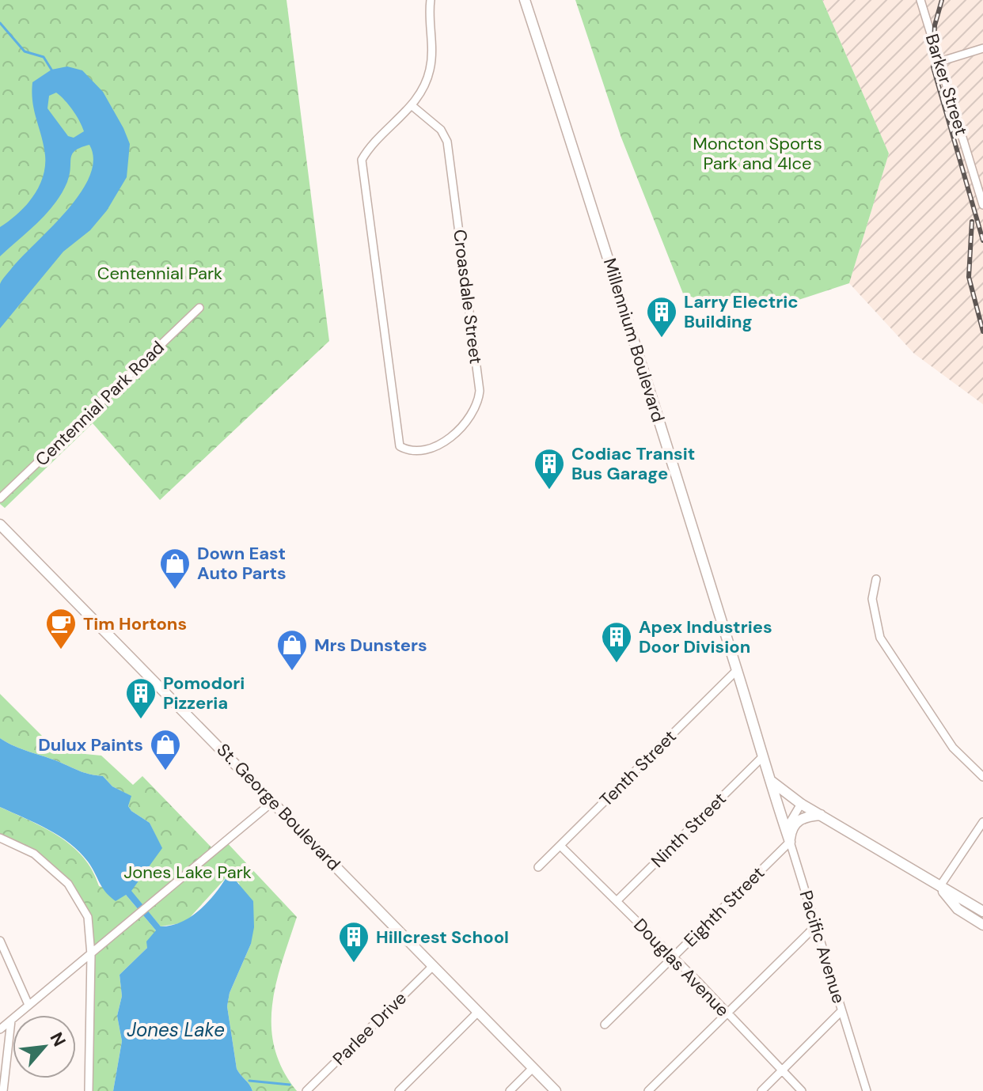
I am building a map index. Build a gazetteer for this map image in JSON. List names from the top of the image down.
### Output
{
  "streets": {
    "main road": ["Millennium Boulevard", "St. George Boulevard"],
    "street": [
      "Barker Street",
      "Croasdale Street",
      "Centennial Park Road",
      "Tenth Street",
      "Ninth Street",
      "Eighth Street",
      "Pacific Avenue",
      "Douglas Avenue",
      "Parlee Drive"
    ]
  },
  "crossings": [
    ["Millennium Boulevard", "Tenth Street"],
    ["Millennium Boulevard", "Ninth Street"],
    ["Millennium Boulevard", "Eighth Street"],
    ["Millennium Boulevard", "Pacific Avenue"],
    ["Tenth Street", "Douglas Avenue"],
    ["St. George Boulevard", "Parlee Drive"],
    ["Ninth Street", "Douglas Avenue"],
    ["Eighth Street", "Pacific Avenue"],
    ["Eighth Street", "Douglas Avenue"]
  ],
  "water": ["Jones Lake"],
  "parks": ["Moncton Sports Park and 4Ice", "Centennial Park", "Jones Lake Park"],
  "places": {
    "building": [
      "Larry Electric Building",
      "Codiac Transit Bus Garage",
      "Apex Industries Door Division",
      "Pomodori Pizzeria",
      "Hillcrest School"
    ],
    "shop": ["Down East Auto Parts", "Mrs Dunsters", "Dulux Paints"],
    "cafe": ["Tim Hortons"]
  },
  "north": "top right"
}
